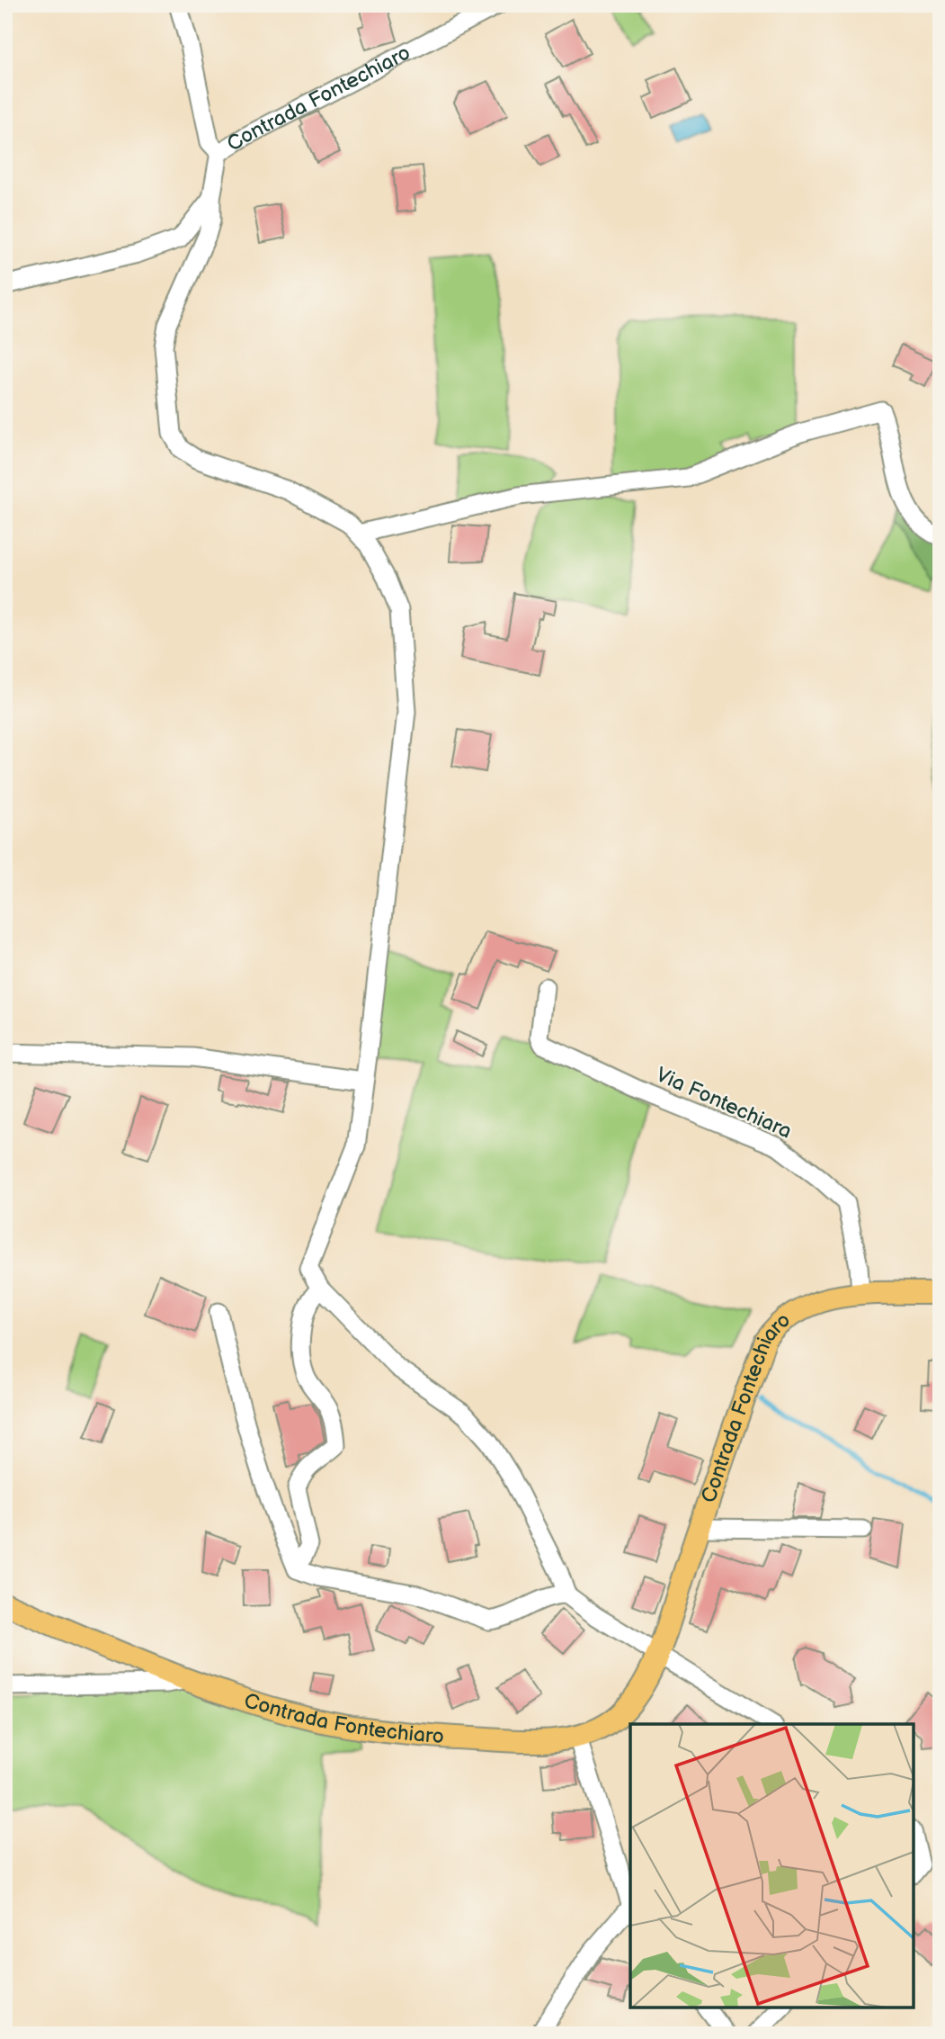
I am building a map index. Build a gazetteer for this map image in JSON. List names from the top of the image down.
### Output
{
  "streets": {
    "main road": ["Contrada Fontechiaro"],
    "street": ["Via Fontechiara"]
  },
  "crossings": [
    ["Contrada Fontechiaro", "Via Fontechiara"]
  ]
}
